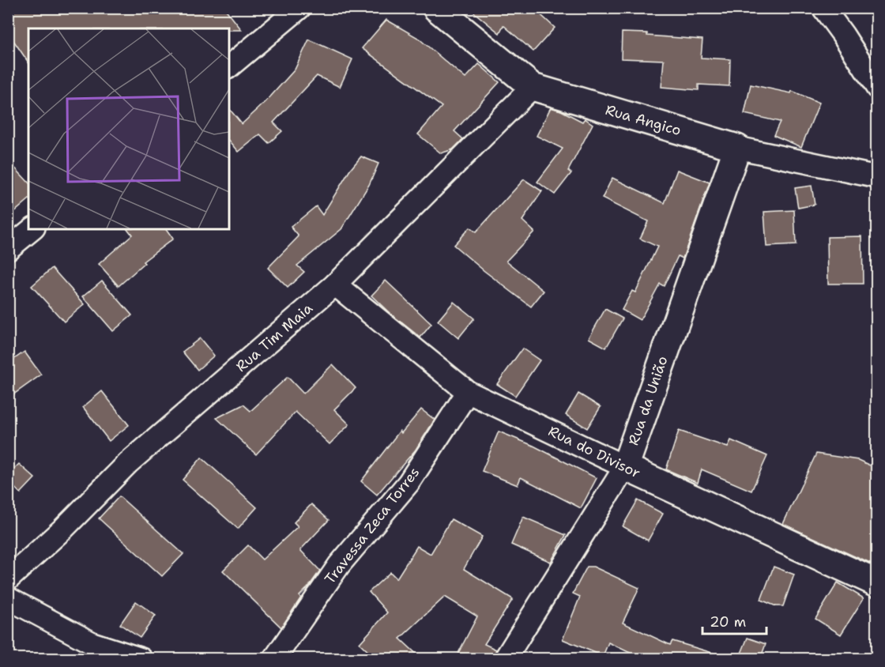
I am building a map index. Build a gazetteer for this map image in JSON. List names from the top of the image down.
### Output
{
  "streets": {
    "street": [
      "Rua Angico",
      "Rua Tim Maia",
      "Rua da União",
      "Rua do Divisor",
      "Travessa Zeca Torres"
    ]
  },
  "crossings": [
    ["Rua Angico", "Rua Tim Maia"],
    ["Rua Angico", "Rua da União"],
    ["Rua Tim Maia", "Rua do Divisor"],
    ["Rua da União", "Rua do Divisor"],
    ["Rua do Divisor", "Travessa Zeca Torres"]
  ],
  "scale_bar": "20 m"
}
